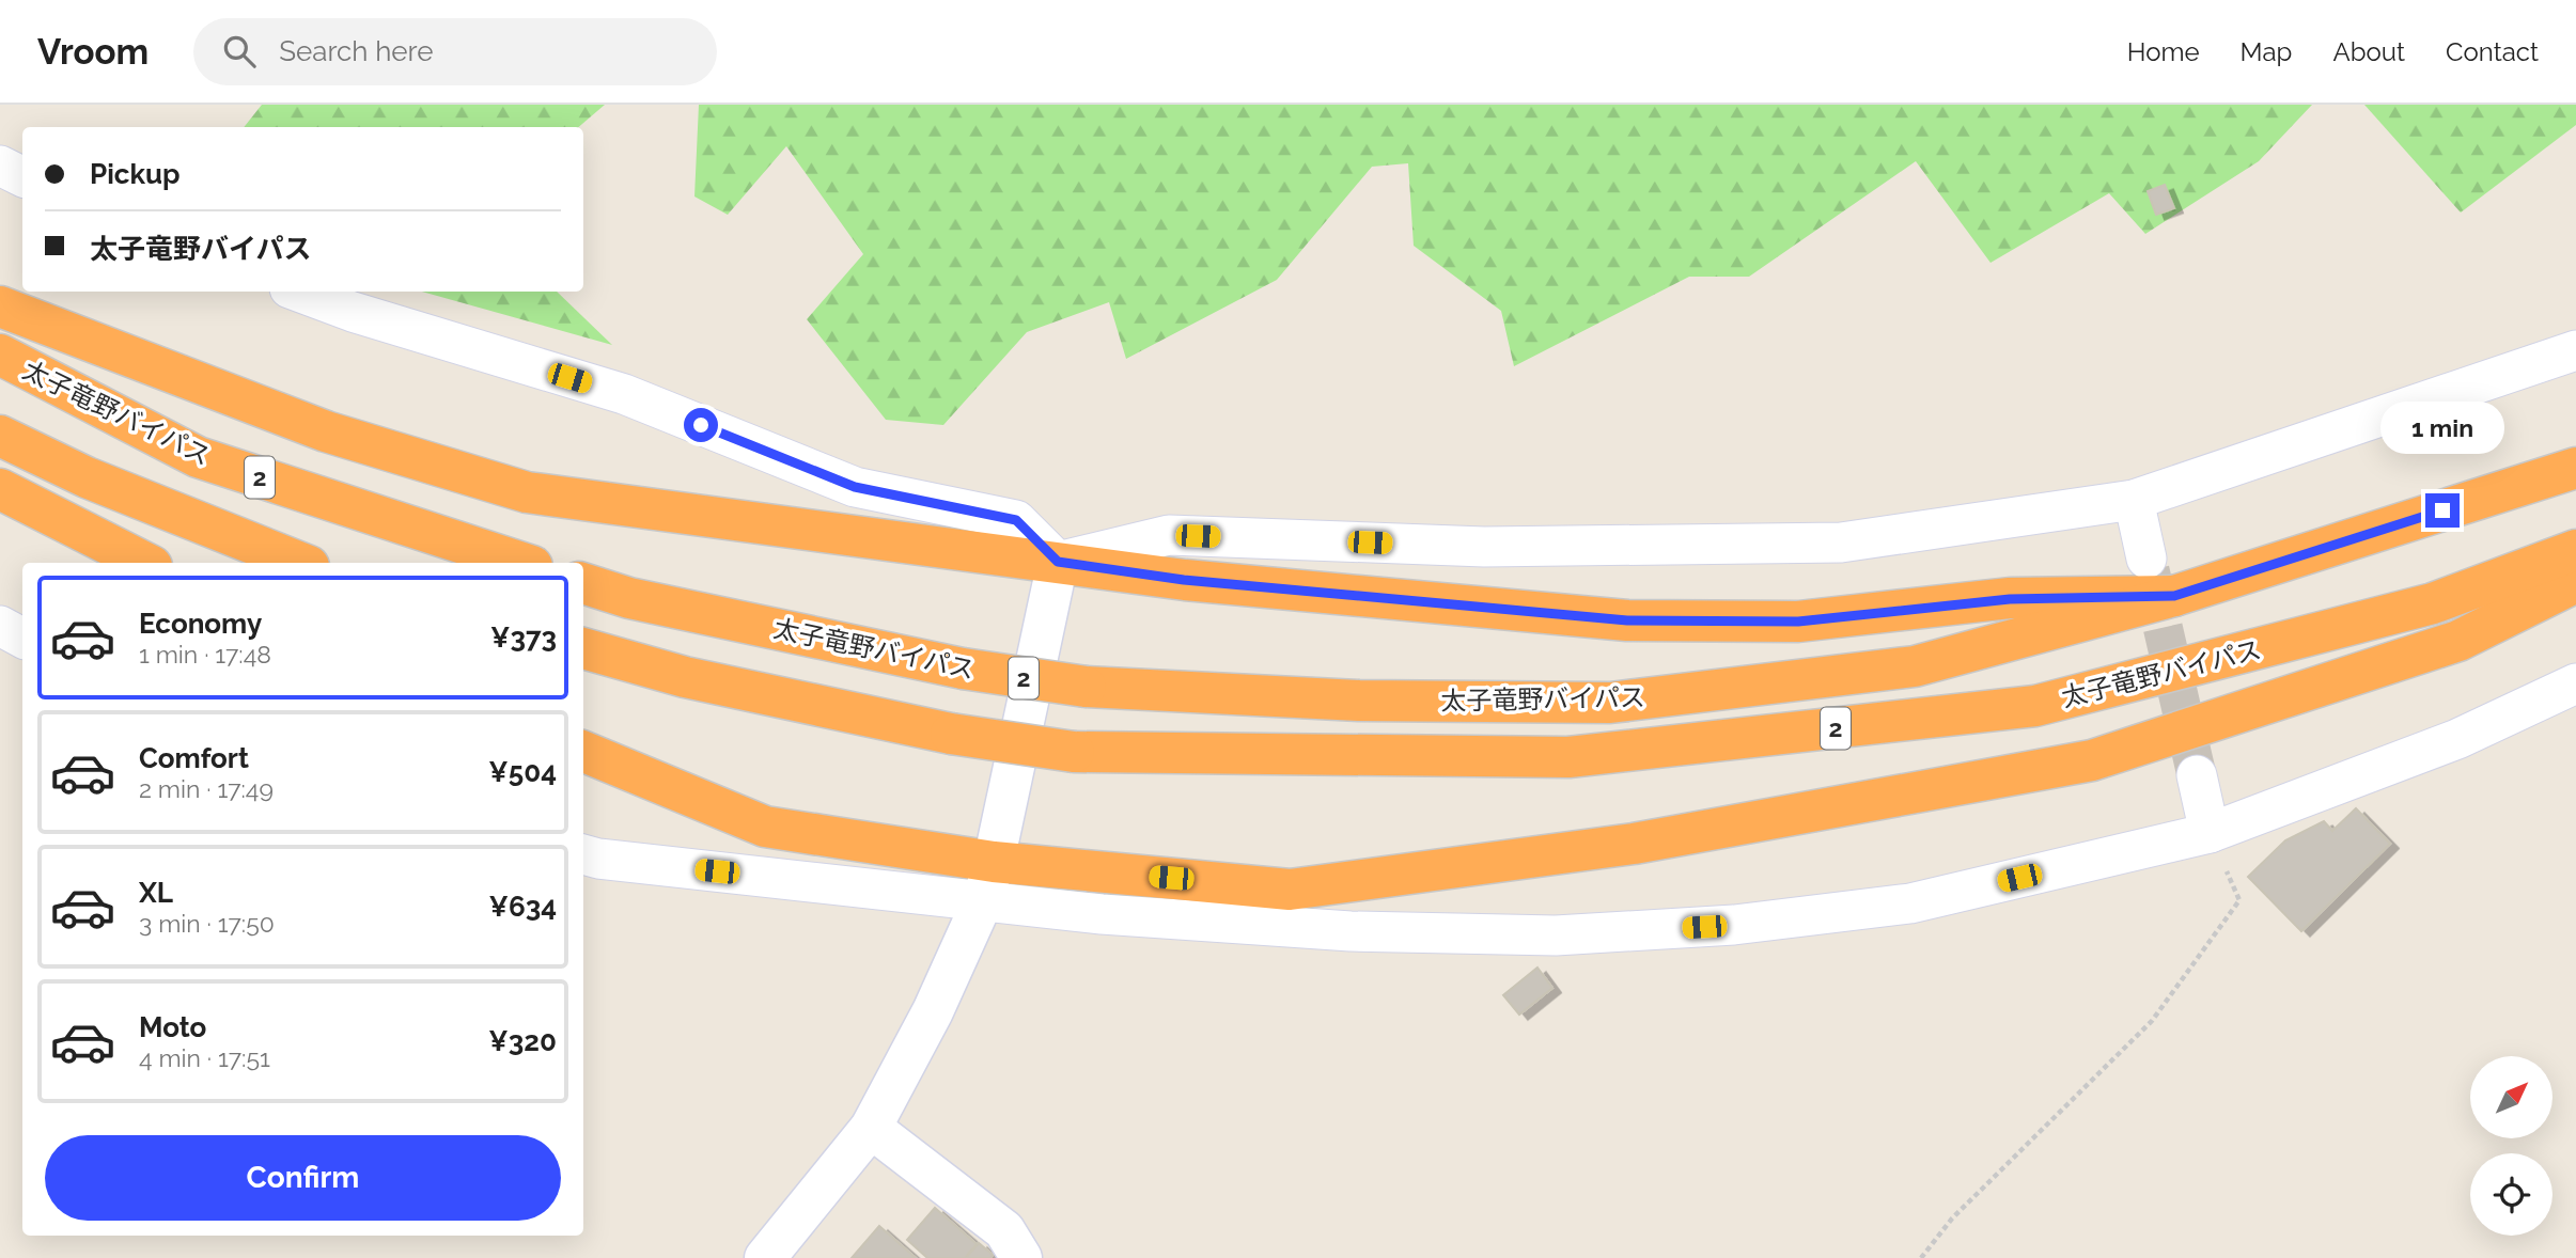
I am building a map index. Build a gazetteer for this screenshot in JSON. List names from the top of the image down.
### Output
{
  "streets": {
    "highway": ["太子竜野バイパス", "2"]
  },
  "north": "top right",
  "page": {
    "header": "Vroom",
    "search": "Search here",
    "nav": [
      "Home",
      "Map",
      "About",
      "Contact"
    ],
    "banner": ["Pickup", "太子竜野バイパス"],
    "bubble": "1 min",
    "list": [
      {
        "name": "Economy",
        "note": "1 min · 17:48",
        "value": "¥373"
      },
      {
        "name": "Comfort",
        "note": "2 min · 17:49",
        "value": "¥504"
      },
      {
        "name": "XL",
        "note": "3 min · 17:50",
        "value": "¥634"
      },
      {
        "name": "Moto",
        "note": "4 min · 17:51",
        "value": "¥320"
      }
    ],
    "buttons": "Confirm"
  }
}
